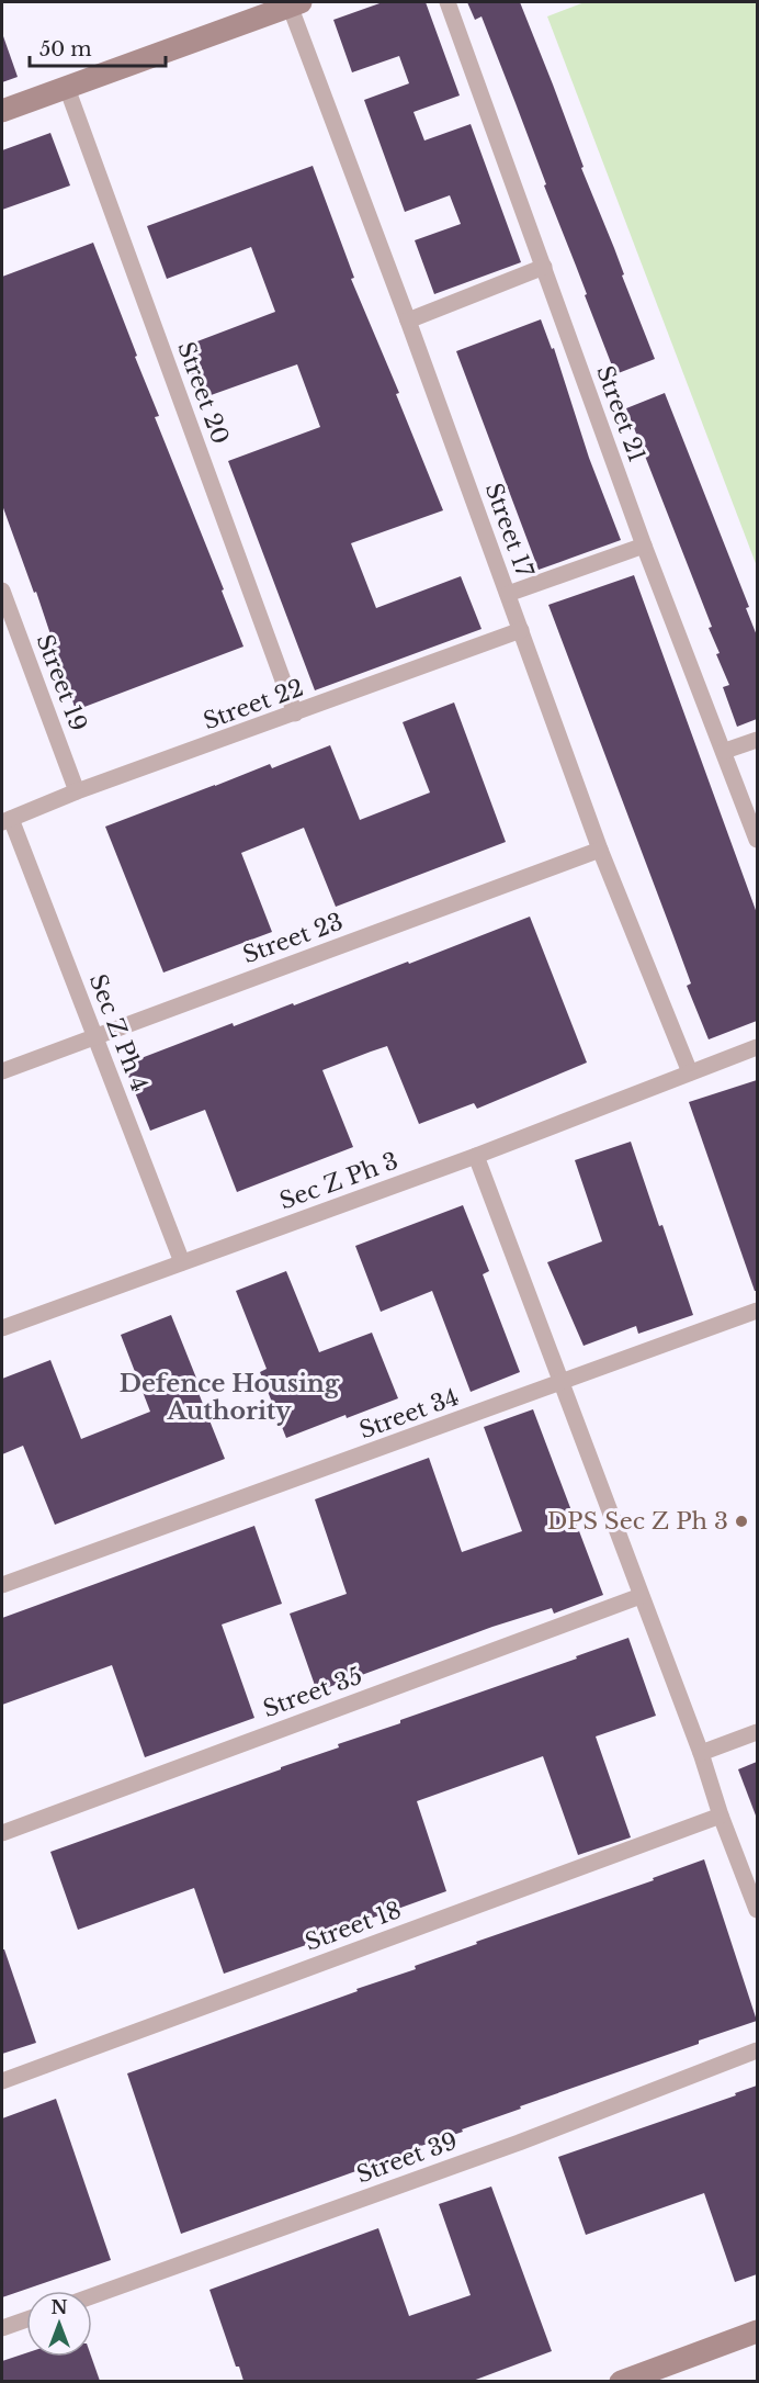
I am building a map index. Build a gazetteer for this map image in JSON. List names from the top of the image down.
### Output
{
  "streets": {
    "street": [
      "Street 20",
      "Street 21",
      "Street 17",
      "Street 19",
      "Street 22",
      "Street 23",
      "Sec Z Ph 4",
      "Sec Z Ph 3",
      "Street 34",
      "Street 35",
      "Street 18",
      "Street 39"
    ]
  },
  "crossings": [
    ["Street 20", "Street 22"],
    ["Street 17", "Street 22"],
    ["Street 17", "Street 23"],
    ["Street 17", "Sec Z Ph 3"],
    ["Street 19", "Street 22"],
    ["Street 22", "Sec Z Ph 4"],
    ["Street 23", "Sec Z Ph 4"],
    ["Sec Z Ph 4", "Sec Z Ph 3"]
  ],
  "districts": ["Defence Housing Authority"],
  "places": ["DPS Sec Z Ph 3"],
  "scale_bar": "50 m",
  "north": "top"
}
